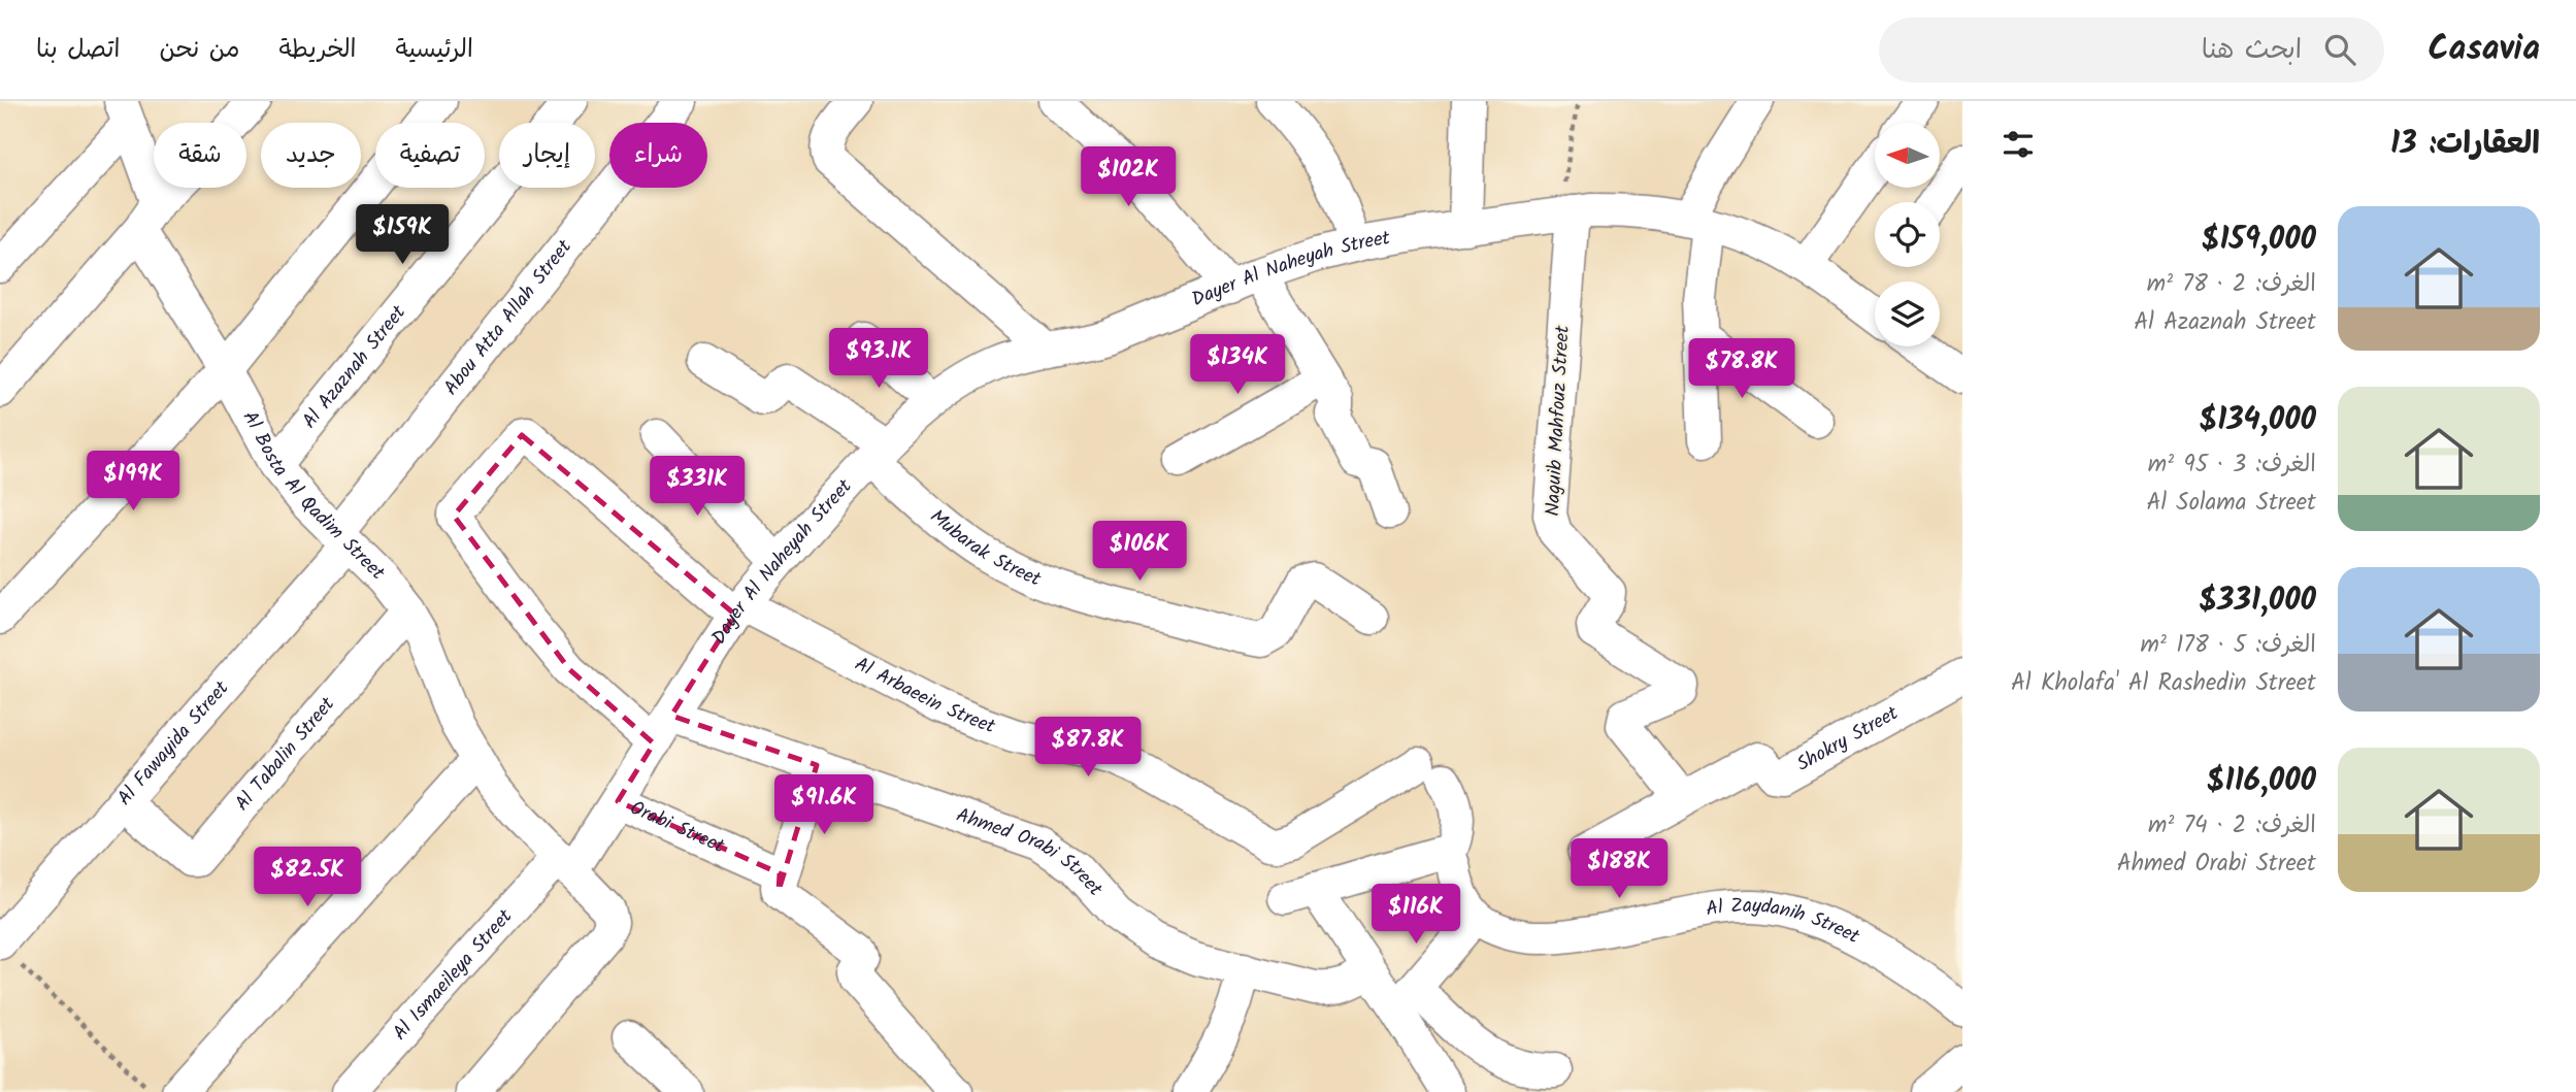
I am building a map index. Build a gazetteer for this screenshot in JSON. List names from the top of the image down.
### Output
{
  "streets": {
    "street": [
      "Dayer Al Naheyah Street",
      "Abou Atta Allah Street",
      "Al Azaznah Street",
      "Naguib Mahfouz Street",
      "Al Bosta Al Qadim Street",
      "Mubarak Street",
      "Al Arbaeein Street",
      "Shokry Street",
      "Al Fawayida Street",
      "Al Tabalin Street",
      "Orabi Street",
      "Ahmed Orabi Street",
      "Al Zaydanih Street",
      "Al Ismaeileya Street"
    ]
  },
  "crossings": [
    ["Dayer Al Naheyah Street", "Naguib Mahfouz Street"],
    ["Dayer Al Naheyah Street", "Al Bosta Al Qadim Street"],
    ["Dayer Al Naheyah Street", "Mubarak Street"],
    ["Dayer Al Naheyah Street", "Al Arbaeein Street"],
    ["Dayer Al Naheyah Street", "Orabi Street"],
    ["Dayer Al Naheyah Street", "Ahmed Orabi Street"],
    ["Dayer Al Naheyah Street", "Al Ismaeileya Street"],
    ["Abou Atta Allah Street", "Al Bosta Al Qadim Street"],
    ["Abou Atta Allah Street", "Al Fawayida Street"],
    ["Al Azaznah Street", "Al Bosta Al Qadim Street"],
    ["Naguib Mahfouz Street", "Shokry Street"],
    ["Al Bosta Al Qadim Street", "Al Fawayida Street"],
    ["Al Bosta Al Qadim Street", "Al Tabalin Street"],
    ["Al Bosta Al Qadim Street", "Al Ismaeileya Street"],
    ["Al Fawayida Street", "Al Tabalin Street"]
  ],
  "north": "left",
  "page": {
    "header": "Casavia",
    "search": "ابحث هنا",
    "nav": [
      "الرئيسية",
      "الخريطة",
      "من نحن",
      "اتصل بنا"
    ],
    "heading": "العقارات: 13",
    "chip": [
      "شراء",
      "إيجار",
      "تصفية",
      "جديد",
      "شقة"
    ],
    "price": [
      "$102K",
      "$159K",
      "$93.1K",
      "$134K",
      "$78.8K",
      "$199K",
      "$331K",
      "$106K",
      "$87.8K",
      "$91.6K",
      "$188K",
      "$82.5K",
      "$116K"
    ],
    "list": [
      {
        "name": "$159,000",
        "note": "الغرف: 2 · 78 m² · Al Azaznah Street"
      },
      {
        "name": "$134,000",
        "note": "الغرف: 3 · 95 m² · Al Solama Street"
      },
      {
        "name": "$331,000",
        "note": "الغرف: 5 · 178 m² · Al Kholafa' Al Rashedin Street"
      },
      {
        "name": "$116,000",
        "note": "الغرف: 2 · 74 m² · Ahmed Orabi Street"
      }
    ]
  }
}
